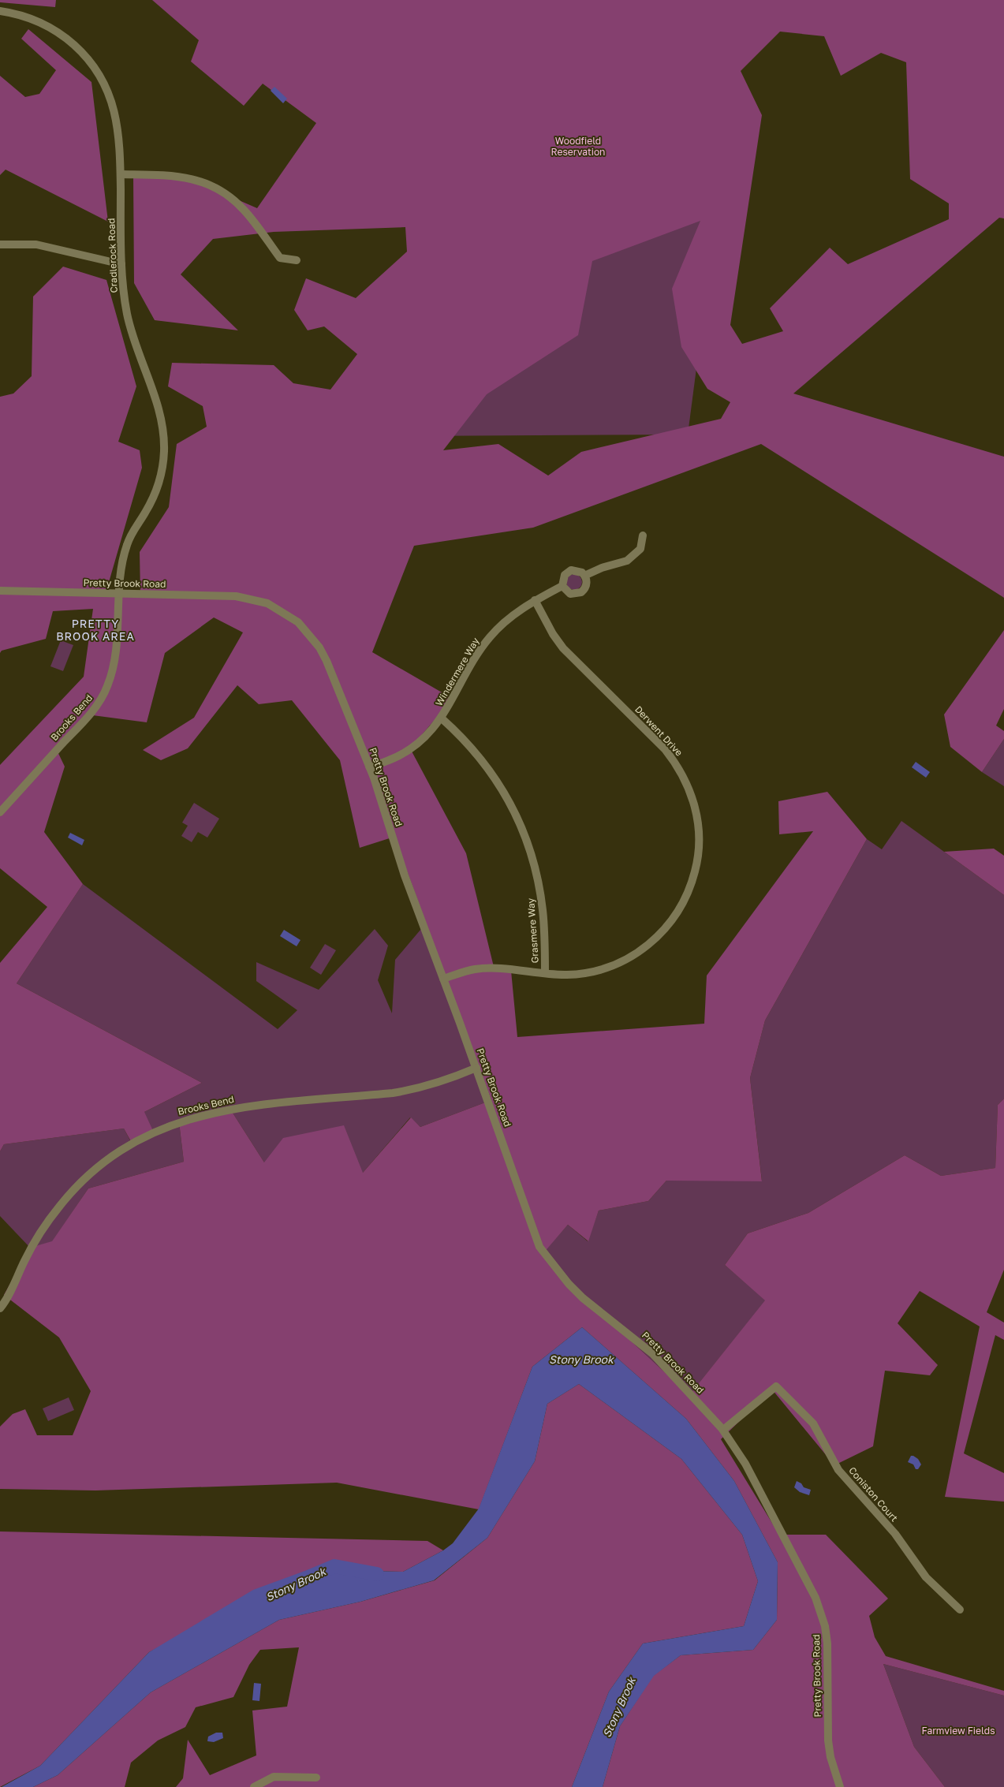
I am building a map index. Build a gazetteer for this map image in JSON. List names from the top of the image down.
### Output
{
  "streets": {
    "street": [
      "Cradlerock Road",
      "Pretty Brook Road",
      "Windermere Way",
      "Brooks Bend",
      "Derwent Drive",
      "Grasmere Way",
      "Coniston Court"
    ]
  },
  "crossings": [
    ["Cradlerock Road", "Pretty Brook Road"],
    ["Cradlerock Road", "Brooks Bend"],
    ["Pretty Brook Road", "Windermere Way"],
    ["Pretty Brook Road", "Brooks Bend"],
    ["Pretty Brook Road", "Grasmere Way"],
    ["Pretty Brook Road", "Coniston Court"],
    ["Windermere Way", "Derwent Drive"],
    ["Windermere Way", "Grasmere Way"],
    ["Derwent Drive", "Grasmere Way"]
  ],
  "districts": ["PRETTY BROOK AREA"],
  "water": ["Stony Brook"],
  "parks": ["Woodfield Reservation", "Farmview Fields"]
}
